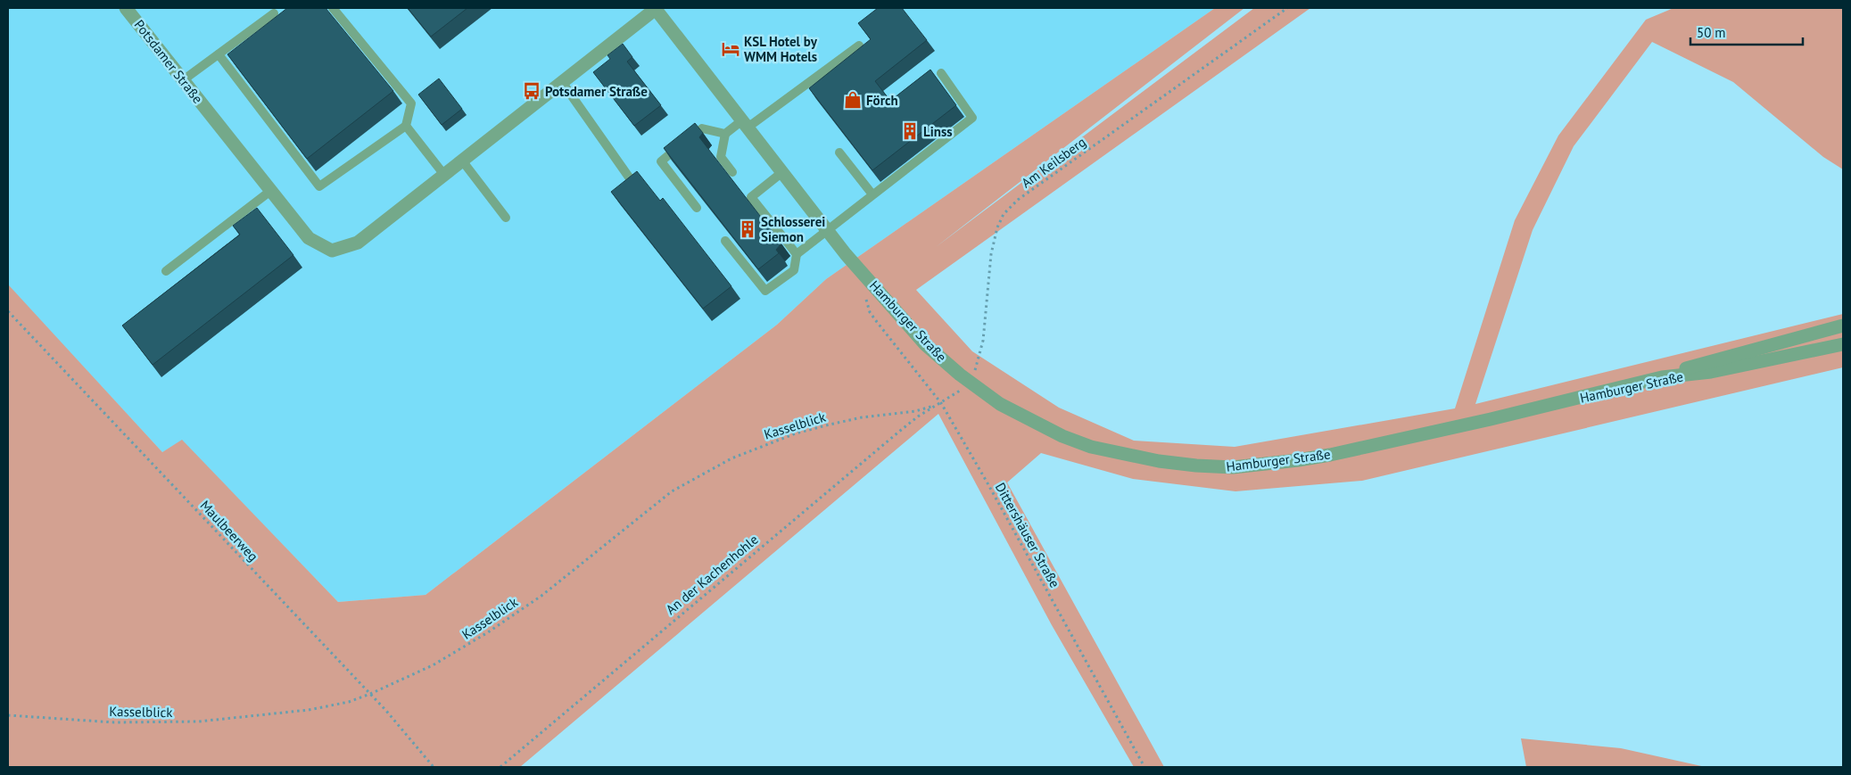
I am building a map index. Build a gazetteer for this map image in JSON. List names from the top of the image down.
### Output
{
  "streets": {
    "street": ["Potsdamer Straße", "Hamburger Straße"],
    "path": [
      "Am Keilsberg",
      "Kasselblick",
      "Maulbeerweg",
      "Dittershäuser Straße",
      "An der Kachenhohle"
    ]
  },
  "crossings": [
    ["Potsdamer Straße", "Hamburger Straße"],
    ["Am Keilsberg", "Hamburger Straße"],
    ["Am Keilsberg", "Kasselblick"],
    ["Am Keilsberg", "Dittershäuser Straße"],
    ["Am Keilsberg", "An der Kachenhohle"],
    ["Kasselblick", "Maulbeerweg"],
    ["Kasselblick", "Dittershäuser Straße"],
    ["Kasselblick", "An der Kachenhohle"],
    ["Dittershäuser Straße", "An der Kachenhohle"]
  ],
  "places": {
    "hotel": ["KSL Hotel by WMM Hotels"],
    "bus stop": ["Potsdamer Straße"],
    "shop": ["Förch"],
    "building": ["Linss", "Schlosserei Siemon"]
  },
  "scale_bar": "50 m"
}
